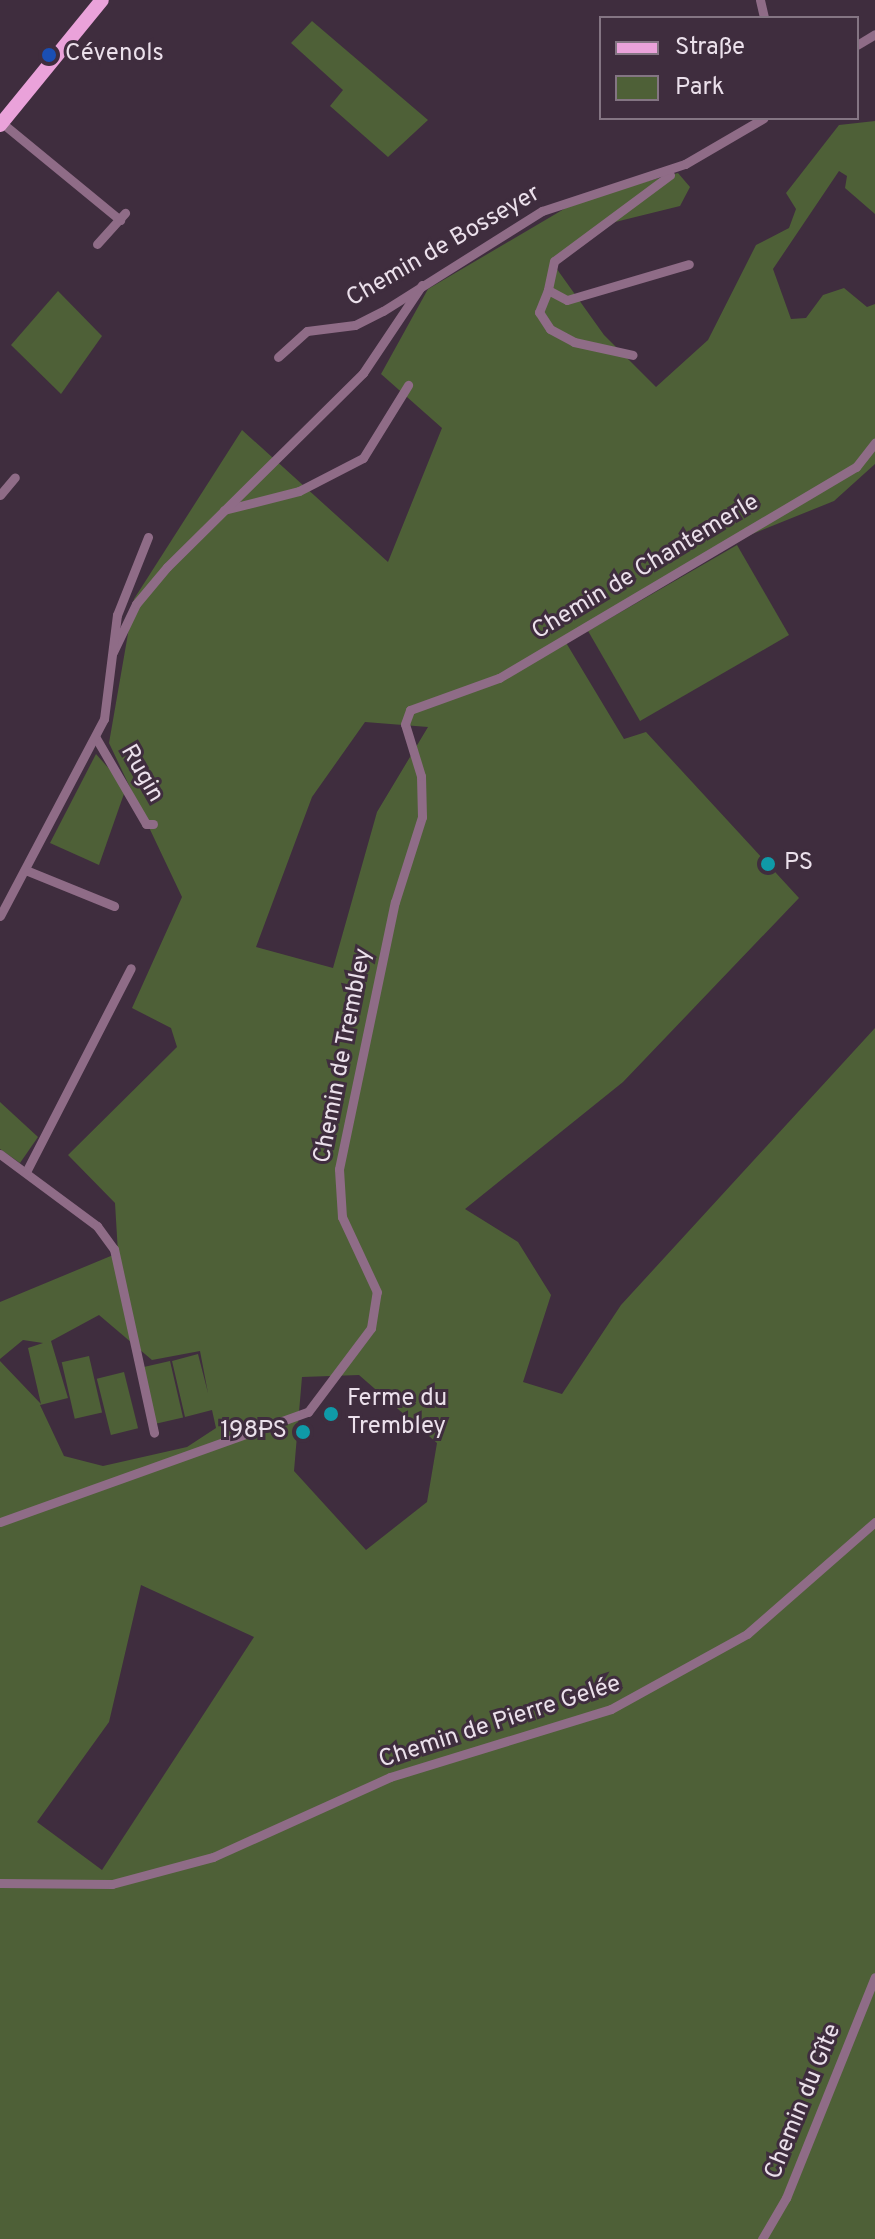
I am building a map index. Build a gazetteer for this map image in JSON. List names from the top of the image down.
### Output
{
  "streets": {
    "street": [
      "Chemin de Bosseyer",
      "Chemin de Chantemerle",
      "Rugin",
      "Chemin de Trembley",
      "Chemin de Pierre Gelée",
      "Chemin du Gîte"
    ]
  },
  "crossings": [
    ["Chemin de Chantemerle", "Chemin de Trembley"]
  ],
  "places": [
    "Cévenols",
    "PS",
    "Ferme du Trembley",
    "198·PS"
  ],
  "legend": ["Straße", "Park"]
}
